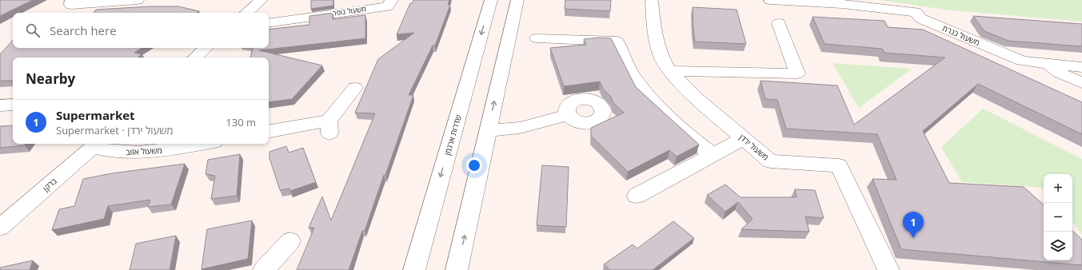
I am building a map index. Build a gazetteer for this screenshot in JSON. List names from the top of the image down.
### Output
{
  "streets": {
    "street": [
      "משעול נופר",
      "משעול כנרת",
      "שדרות ארגמן",
      "משעול ירדן",
      "משעול אזוב",
      "ברקן"
    ]
  },
  "crossings": [
    ["משעול אזוב", "ברקן"]
  ],
  "page": {
    "search": "Search here",
    "heading": "Nearby",
    "list": [
      {
        "mark": "1",
        "name": "Supermarket",
        "note": "Supermarket · משעול ירדן",
        "value": "130 m"
      }
    ],
    "map_buttons": ["+", "−"],
    "pins": "1"
  }
}
